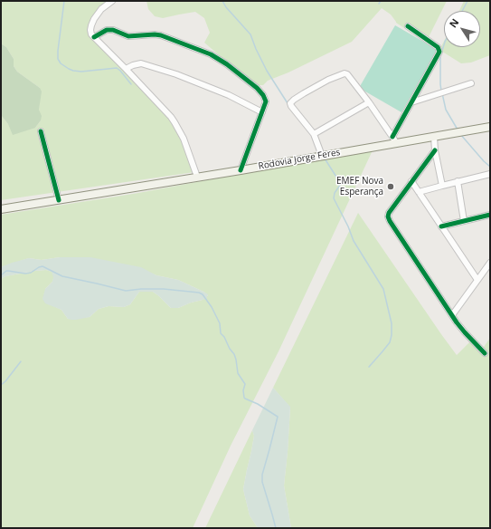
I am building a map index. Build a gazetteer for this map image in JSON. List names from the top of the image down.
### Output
{
  "streets": {
    "main road": ["Rodovia Jorge Feres"]
  },
  "places": ["EMEF Nova Esperança"],
  "north": "top left"
}
